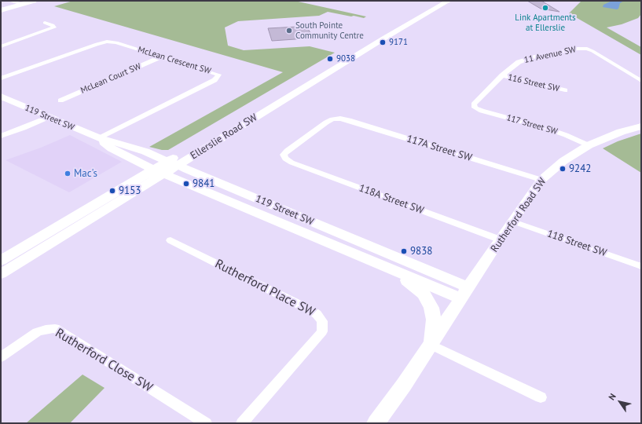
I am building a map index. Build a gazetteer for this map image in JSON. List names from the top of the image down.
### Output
{
  "streets": {
    "main road": ["119 Street SW", "Ellerslie Road SW", "Rutherford Road SW"],
    "street": [
      "11 Avenue SW",
      "McLean Crescent SW",
      "McLean Court SW",
      "116 Street SW",
      "117 Street SW",
      "117A Street SW",
      "118A Street SW",
      "118 Street SW",
      "Rutherford Place SW",
      "Rutherford Close SW"
    ]
  },
  "crossings": [
    ["11 Avenue SW", "116 Street SW"],
    ["11 Avenue SW", "117 Street SW"],
    ["McLean Crescent SW", "McLean Court SW"],
    ["McLean Crescent SW", "119 Street SW"],
    ["119 Street SW", "Ellerslie Road SW"],
    ["119 Street SW", "Rutherford Road SW"],
    ["117 Street SW", "Rutherford Road SW"],
    ["117A Street SW", "118A Street SW"],
    ["117A Street SW", "Rutherford Road SW"],
    ["118A Street SW", "Rutherford Road SW"],
    ["Rutherford Road SW", "118 Street SW"]
  ],
  "places": [
    "Link Apartments at Ellerslie",
    "South Pointe Community Centre",
    "9171",
    "9038",
    "9242",
    "Mac's",
    "9841",
    "9153",
    "9838"
  ],
  "north": "top left"
}
